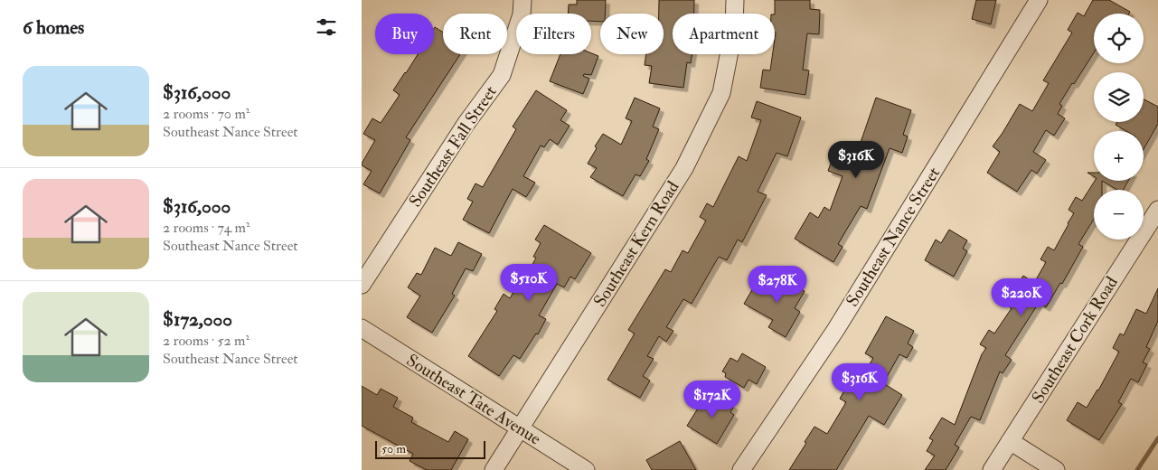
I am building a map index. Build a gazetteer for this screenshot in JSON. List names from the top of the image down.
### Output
{
  "streets": {
    "street": [
      "Southeast Fall Street",
      "Southeast Nance Street",
      "Southeast Kern Road",
      "Southeast Cork Road",
      "Southeast Tate Avenue"
    ]
  },
  "crossings": [
    ["Southeast Kern Road", "Southeast Tate Avenue"]
  ],
  "scale_bar": "50 m",
  "page": {
    "heading": "6 homes",
    "map_buttons": ["+", "−"],
    "chip": [
      "Buy",
      "Rent",
      "Filters",
      "New",
      "Apartment"
    ],
    "list": [
      {
        "name": "$316,000",
        "note": "2 rooms · 70 m² · Southeast Nance Street"
      },
      {
        "name": "$316,000",
        "note": "2 rooms · 74 m² · Southeast Nance Street"
      },
      {
        "name": "$172,000",
        "note": "2 rooms · 52 m² · Southeast Nance Street"
      }
    ],
    "price": [
      "$316K",
      "$510K",
      "$278K",
      "$220K",
      "$316K",
      "$172K"
    ],
    "scale": "50 m"
  }
}
